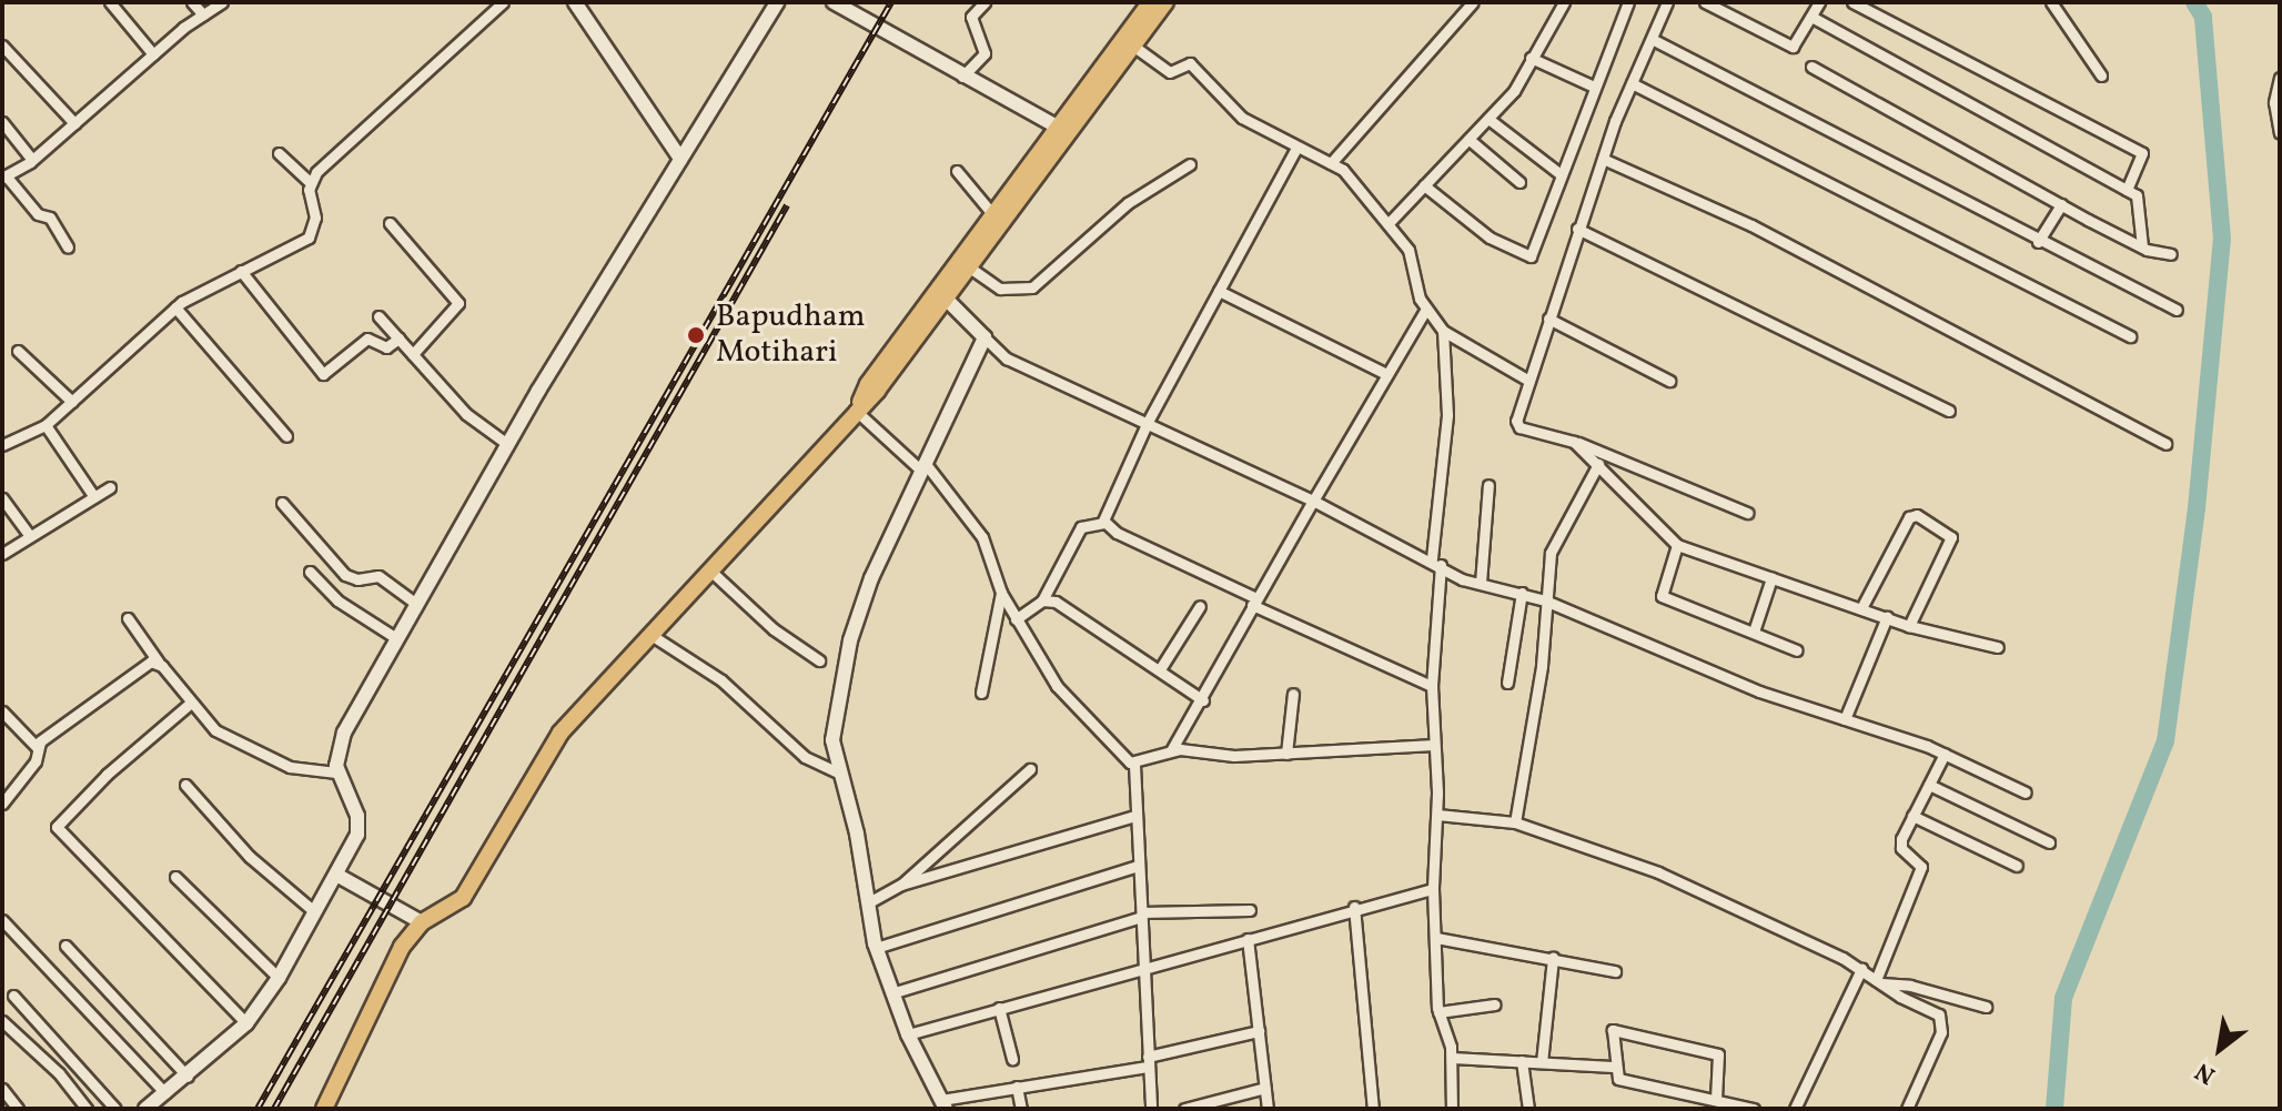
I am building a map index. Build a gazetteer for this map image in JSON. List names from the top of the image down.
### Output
{
  "places": ["Bapudham Motihari"],
  "north": "bottom left"
}
